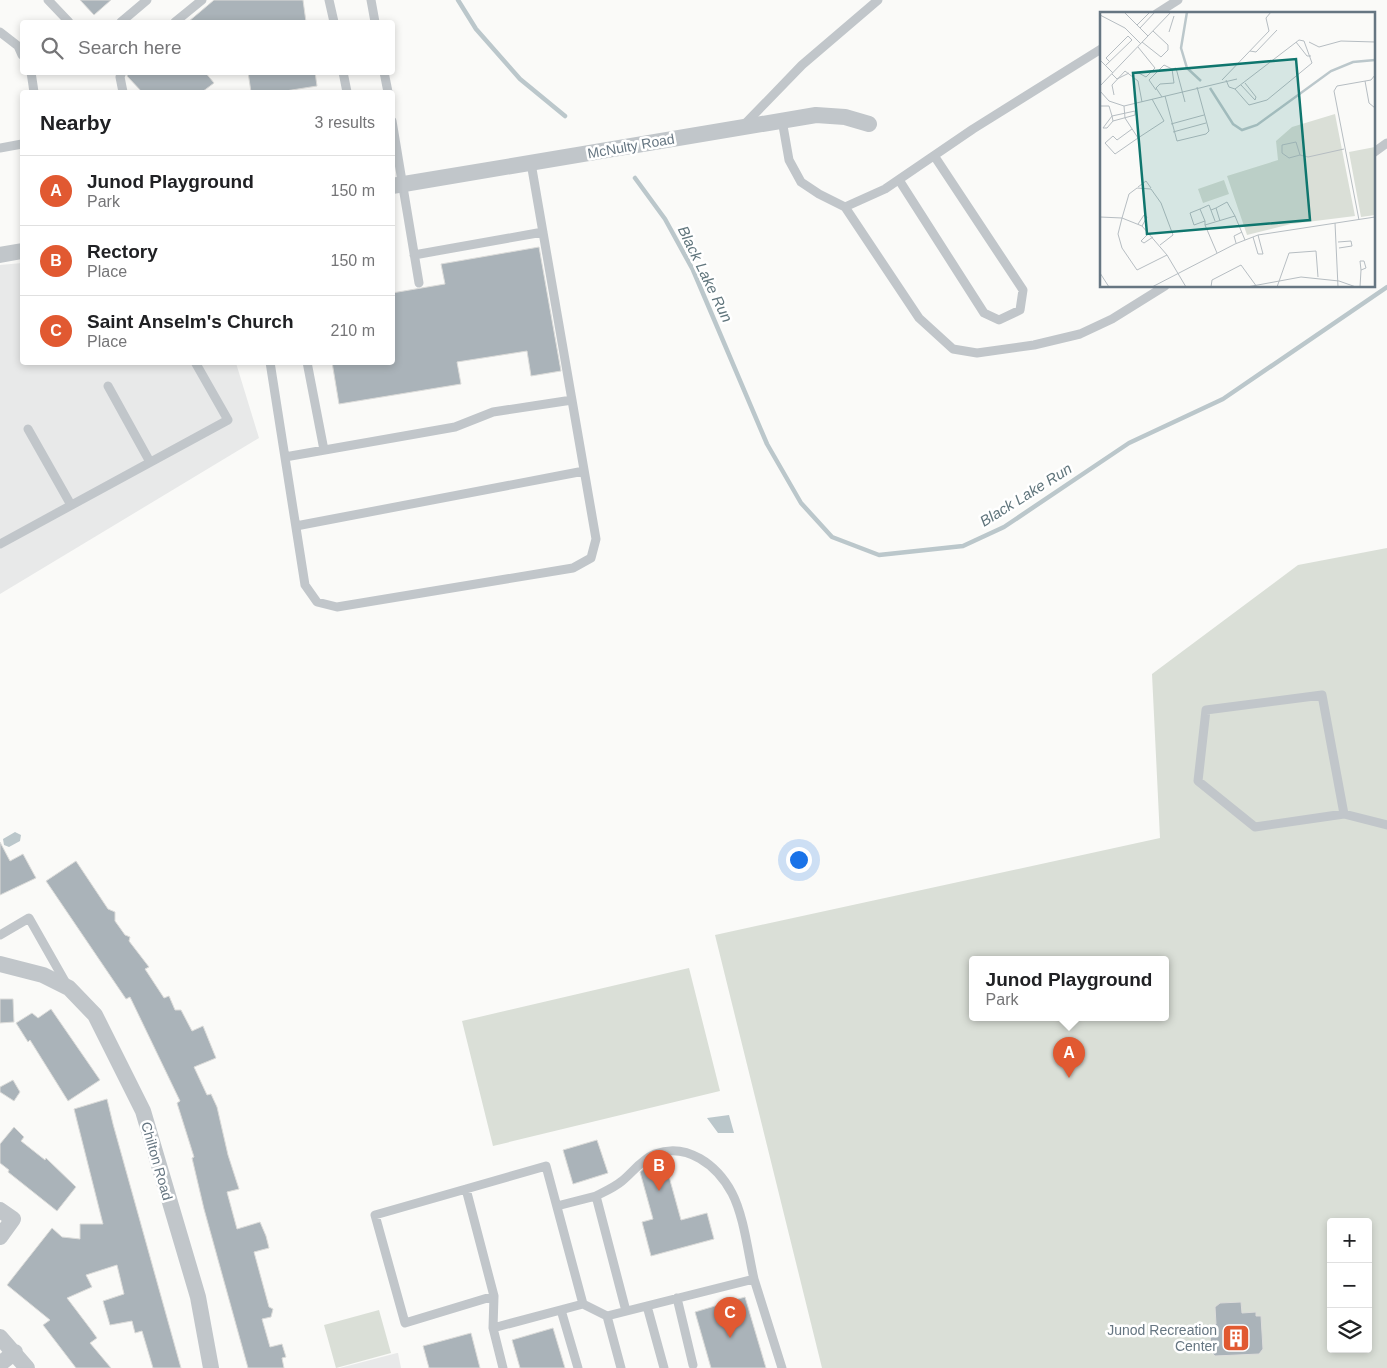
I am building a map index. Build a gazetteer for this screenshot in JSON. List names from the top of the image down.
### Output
{
  "streets": {
    "street": ["McNulty Road", "Chilton Road"]
  },
  "water": ["Black Lake Run"],
  "places": {
    "building": ["Junod Recreation Center"]
  },
  "page": {
    "search": "Search here",
    "heading": ["Nearby", "3 results"],
    "list": [
      {
        "mark": "A",
        "name": "Junod Playground",
        "note": "Park",
        "value": "150 m"
      },
      {
        "mark": "B",
        "name": "Rectory",
        "note": "Place",
        "value": "150 m"
      },
      {
        "mark": "C",
        "name": "Saint Anselm's Church",
        "note": "Place",
        "value": "210 m"
      }
    ],
    "popup": ["Junod Playground", "Park"],
    "pins": ["A", "B", "C"],
    "map_buttons": ["+", "−"]
  }
}
